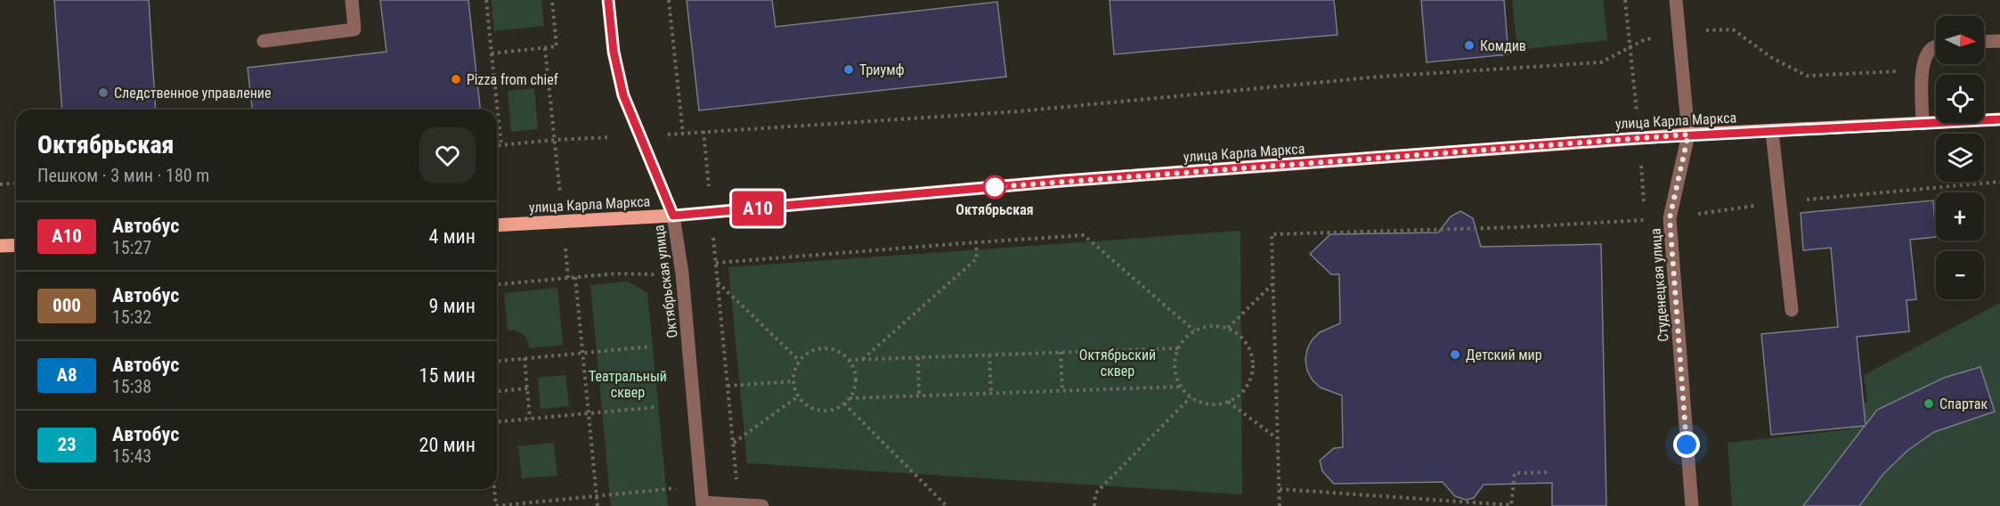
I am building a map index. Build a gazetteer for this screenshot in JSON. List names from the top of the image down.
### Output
{
  "streets": {
    "main road": ["улица Карла Маркса", "Октябрьская улица"],
    "street": ["Студенецкая улица"]
  },
  "crossings": [
    ["улица Карла Маркса", "Октябрьская улица"],
    ["улица Карла Маркса", "Студенецкая улица"]
  ],
  "parks": ["Октябрьский сквер", "Театральный сквер"],
  "places": [
    "Комдив",
    "Триумф",
    "Pizza from chief",
    "Следственное управление",
    "Октябрьская",
    "Детский мир",
    "Спартак"
  ],
  "lines": ["bus line А10"],
  "north": "right",
  "page": {
    "on_map": "А10",
    "map_buttons": ["+", "−"],
    "heading": ["Октябрьская", "Пешком · 3 мин · 180 m"],
    "list": [
      {
        "mark": "А10",
        "name": "Автобус",
        "note": "15:27",
        "value": "4 мин"
      },
      {
        "mark": "000",
        "name": "Автобус",
        "note": "15:32",
        "value": "9 мин"
      },
      {
        "mark": "А8",
        "name": "Автобус",
        "note": "15:38",
        "value": "15 мин"
      },
      {
        "mark": "23",
        "name": "Автобус",
        "note": "15:43",
        "value": "20 мин"
      }
    ]
  }
}
